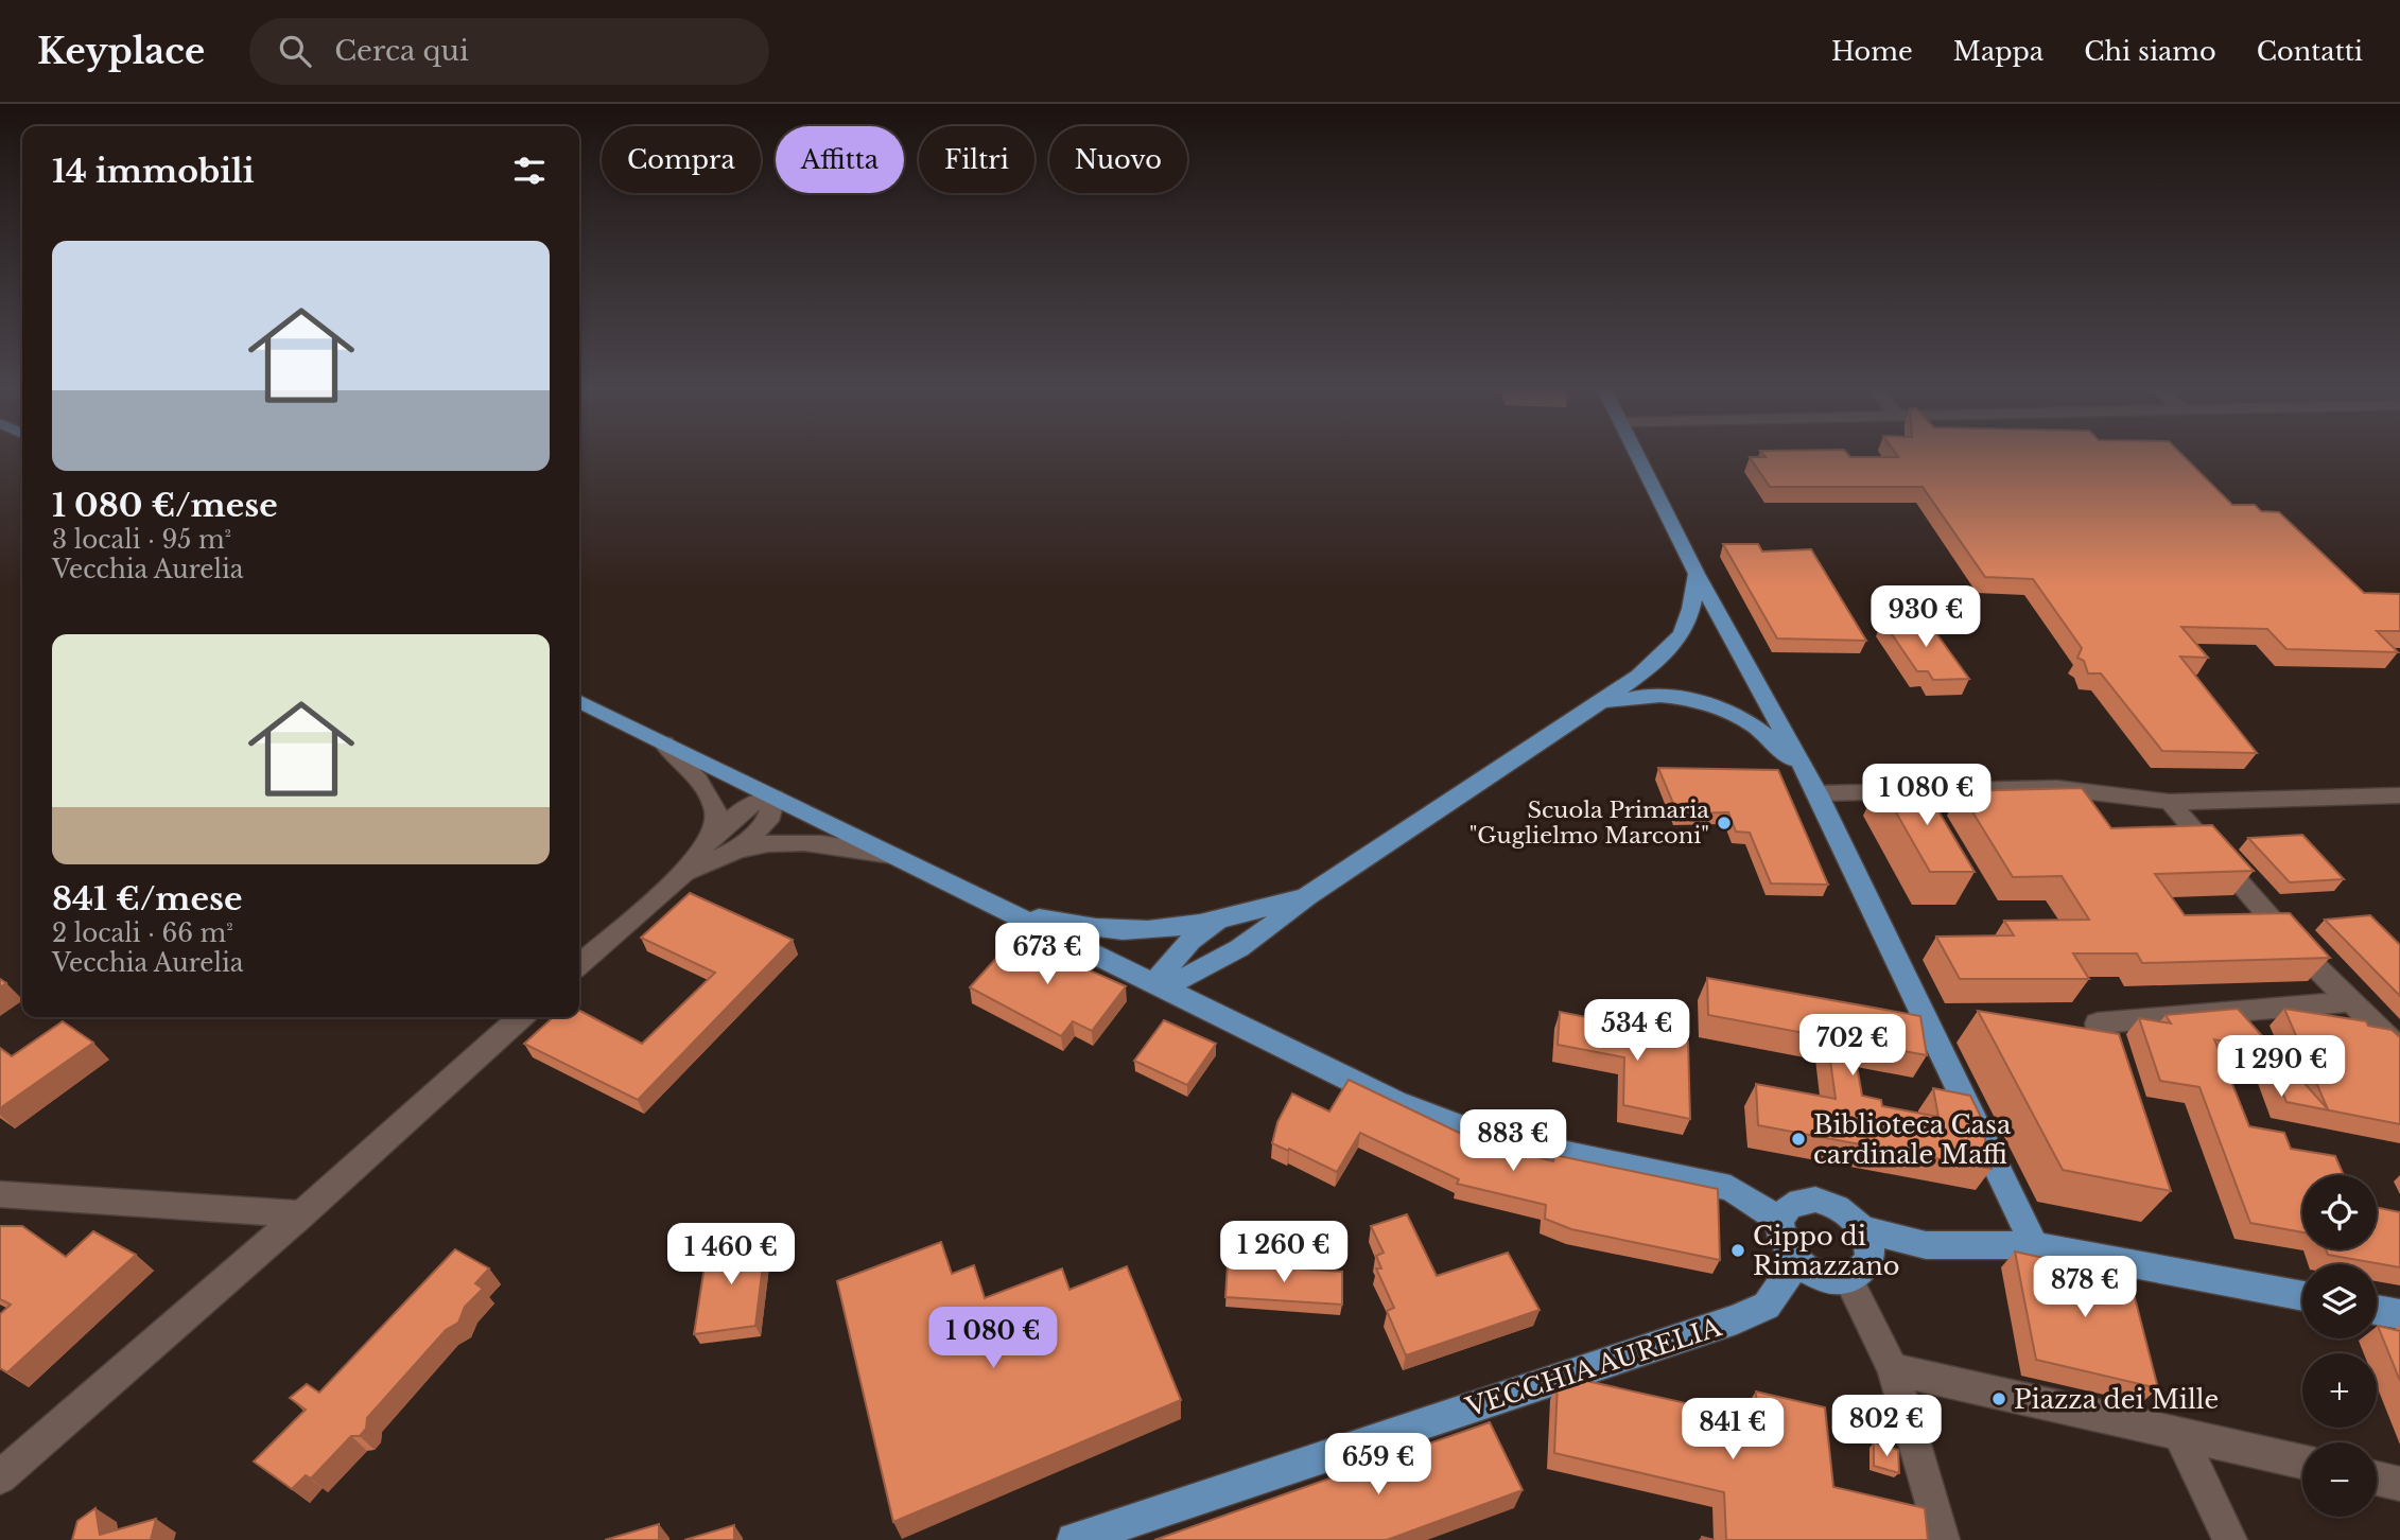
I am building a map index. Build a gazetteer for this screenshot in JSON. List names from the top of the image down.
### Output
{
  "streets": {
    "main road": ["VECCHIA AURELIA"]
  },
  "places": [
    "Scuola Primaria \"Guglielmo Marconi\"",
    "Biblioteca Casa cardinale Maffi",
    "Cippo di Rimazzano",
    "Piazza dei Mille"
  ],
  "page": {
    "header": "Keyplace",
    "search": "Cerca qui",
    "nav": [
      "Home",
      "Mappa",
      "Chi siamo",
      "Contatti"
    ],
    "chip": [
      "Compra",
      "Affitta",
      "Filtri",
      "Nuovo"
    ],
    "heading": "14 immobili",
    "list": [
      {
        "name": "1 080 €/mese",
        "note": "3 locali · 95 m² · Vecchia Aurelia"
      },
      {
        "name": "841 €/mese",
        "note": "2 locali · 66 m² · Vecchia Aurelia"
      }
    ],
    "price": [
      "930 €",
      "1 080 €",
      "673 €",
      "534 €",
      "702 €",
      "1 290 €",
      "883 €",
      "1 260 €",
      "1 460 €",
      "878 €",
      "1 080 €",
      "802 €",
      "841 €",
      "659 €"
    ],
    "map_buttons": ["+", "−"]
  }
}
